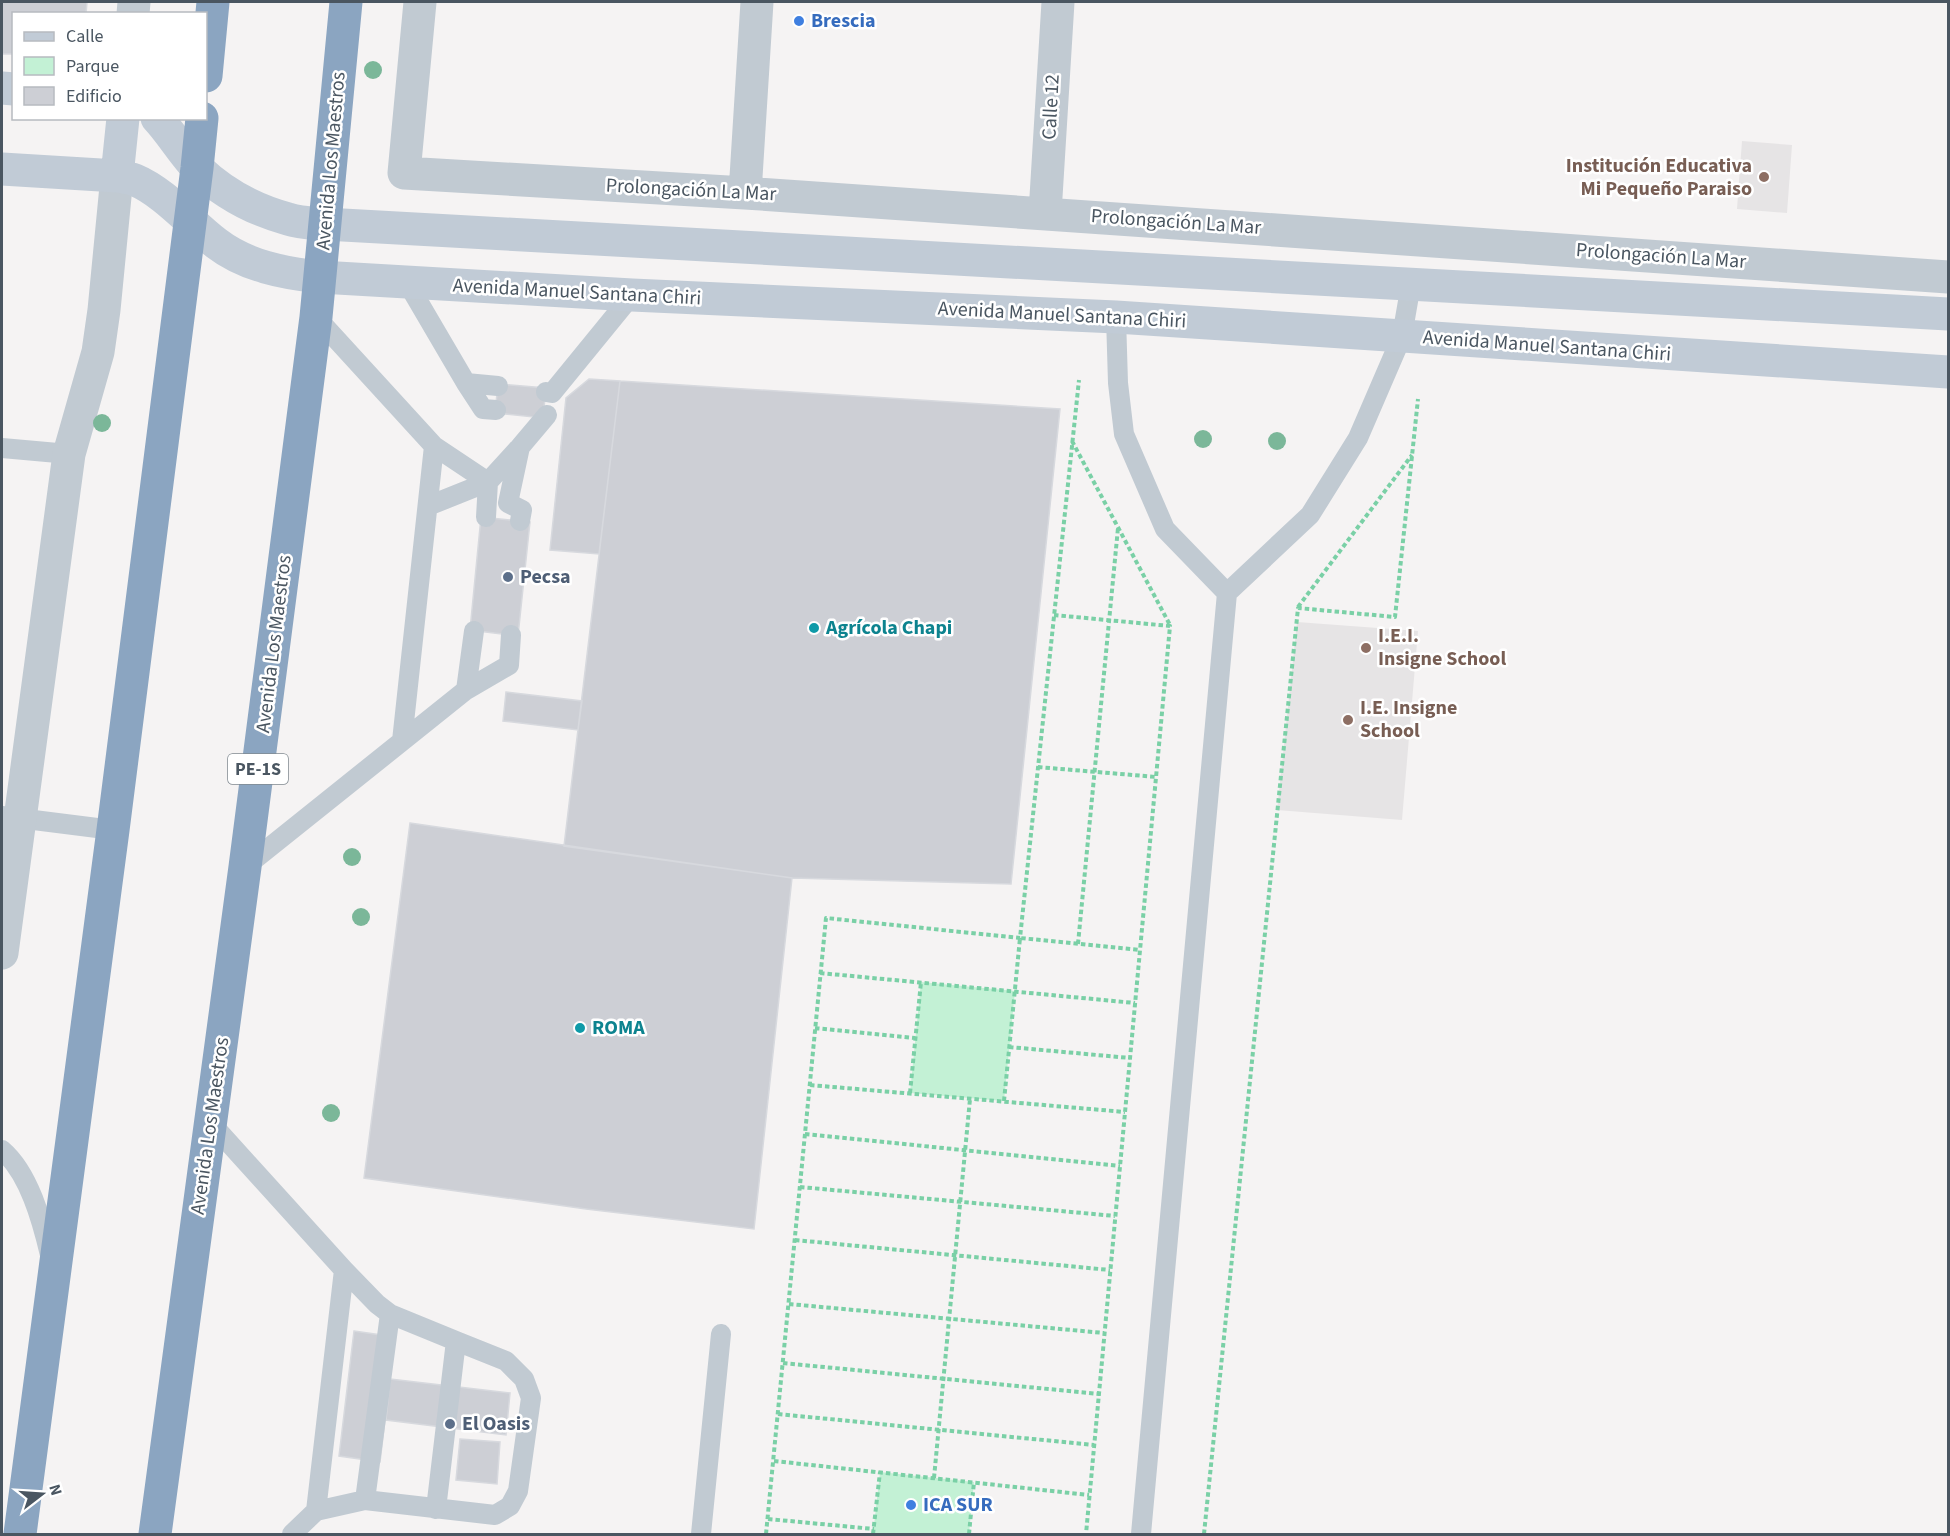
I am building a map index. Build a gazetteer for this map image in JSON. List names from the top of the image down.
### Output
{
  "streets": {
    "highway": ["Avenida Los Maestros", "PE-1S"],
    "street": ["Calle 12", "Prolongación La Mar", "Avenida Manuel Santana Chiri"]
  },
  "crossings": [
    ["Calle 12", "Prolongación La Mar"],
    ["Avenida Los Maestros", "Avenida Manuel Santana Chiri"]
  ],
  "places": [
    "Brescia",
    "Institución Educativa Mi Pequeño Paraiso",
    "Pecsa",
    "Agrícola Chapi",
    "I.E.I. Insigne School",
    "I.E. Insigne School",
    "ROMA",
    "El Oasis",
    "ICA SUR"
  ],
  "legend": ["Calle", "Parque", "Edificio"],
  "north": "right"
}
